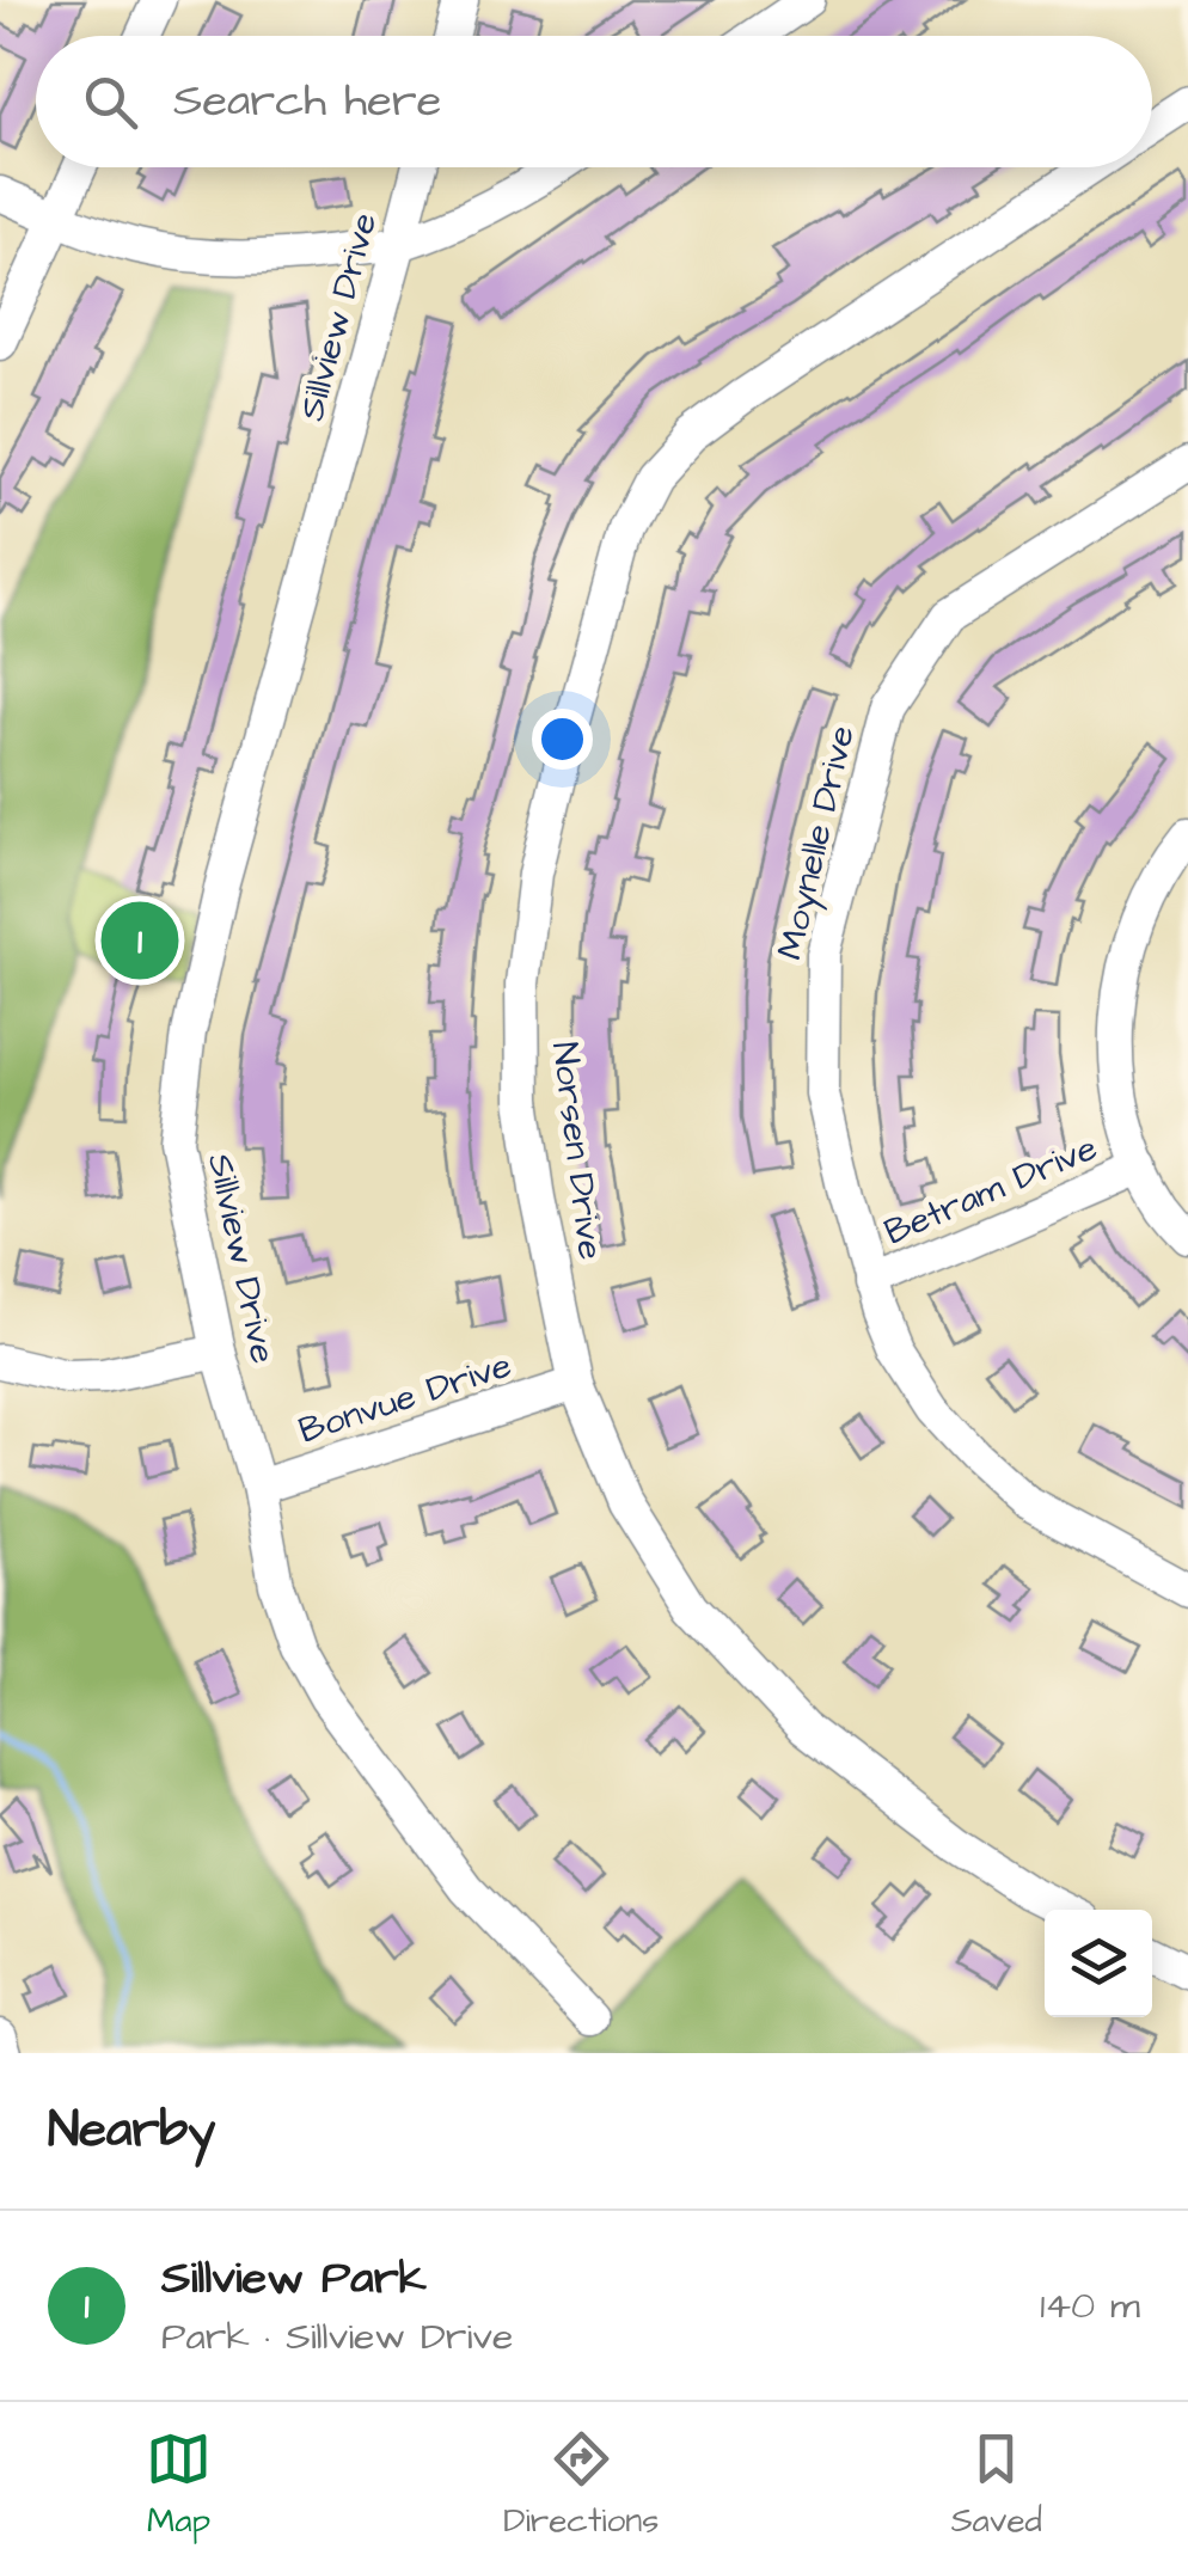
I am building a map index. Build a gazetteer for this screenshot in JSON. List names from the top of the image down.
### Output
{
  "streets": {
    "street": [
      "Sillview Drive",
      "Moynelle Drive",
      "Norsen Drive",
      "Betram Drive",
      "Bonvue Drive"
    ]
  },
  "crossings": [
    ["Sillview Drive", "Bonvue Drive"],
    ["Moynelle Drive", "Betram Drive"],
    ["Norsen Drive", "Bonvue Drive"]
  ],
  "page": {
    "search": "Search here",
    "pins": "1",
    "heading": "Nearby",
    "list": [
      {
        "mark": "1",
        "name": "Sillview Park",
        "note": "Park · Sillview Drive",
        "value": "140 m"
      }
    ],
    "nav": ["Map", "Directions", "Saved"]
  }
}
